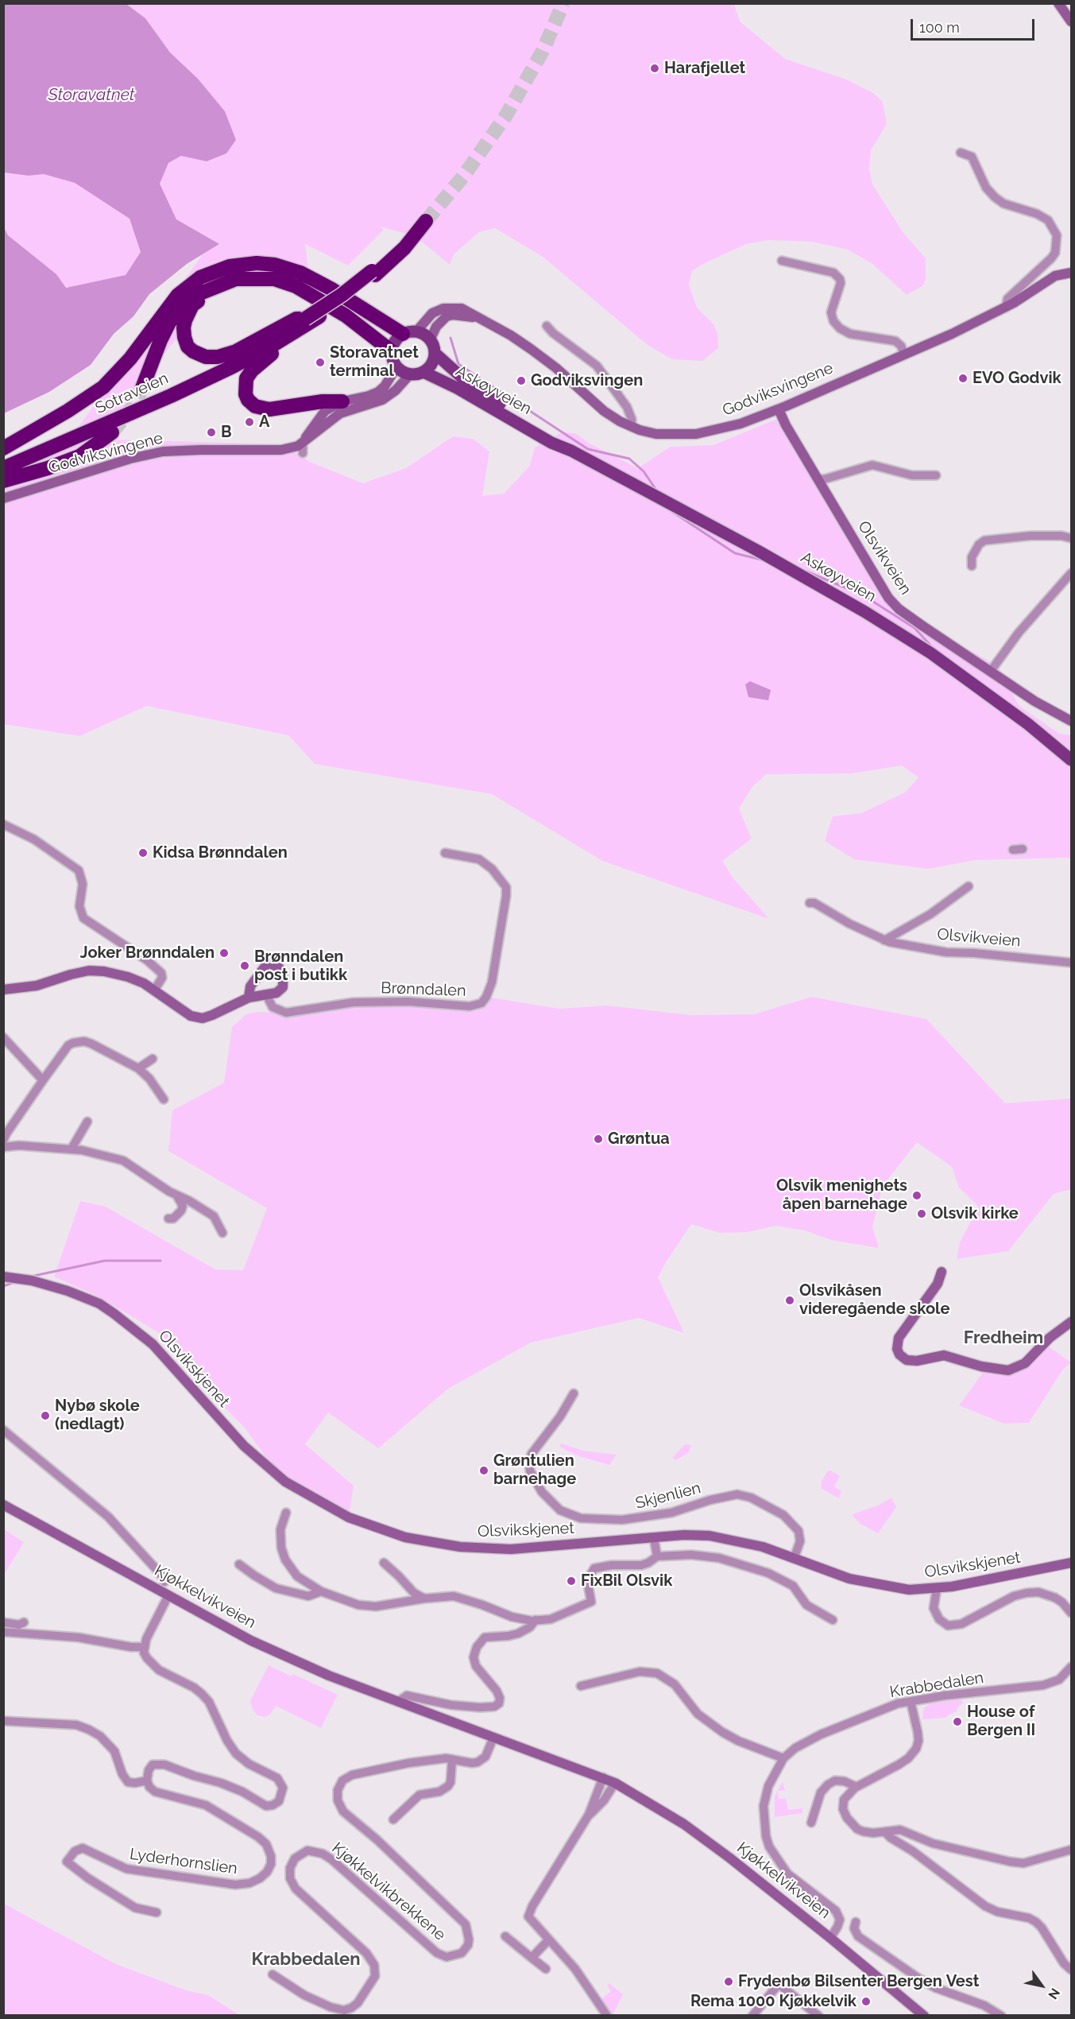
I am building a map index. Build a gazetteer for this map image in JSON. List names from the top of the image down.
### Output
{
  "streets": {
    "highway": ["Sotraveien"],
    "main road": [
      "Godviksvingene",
      "Askøyveien",
      "Olsvikveien",
      "Olsvikskjenet",
      "Kjøkkelvikveien"
    ],
    "street": [
      "Brønndalen",
      "Skjenlien",
      "Krabbedalen",
      "Lyderhornslien",
      "Kjøkkelvikbrekkene"
    ]
  },
  "crossings": [
    ["Godviksvingene", "Askøyveien"],
    ["Godviksvingene", "Olsvikveien"],
    ["Olsvikskjenet", "Skjenlien"],
    ["Kjøkkelvikveien", "Krabbedalen"],
    ["Kjøkkelvikveien", "Kjøkkelvikbrekkene"]
  ],
  "districts": ["Fredheim", "Krabbedalen"],
  "water": ["Storavatnet"],
  "places": [
    "Harafjellet",
    "Storavatnet terminal",
    "EVO Godvik",
    "Godviksvingen",
    "A",
    "B",
    "Kidsa Brønndalen",
    "Joker Brønndalen",
    "Brønndalen post i butikk",
    "Grøntua",
    "Olsvik menighets åpen barnehage",
    "Olsvik kirke",
    "Olsvikåsen videregående skole",
    "Nybø skole (nedlagt)",
    "Grøntulien barnehage",
    "FixBil Olsvik",
    "House of Bergen II",
    "Frydenbø Bilsenter Bergen Vest",
    "Rema 1000 Kjøkkelvik"
  ],
  "scale_bar": "100 m",
  "north": "bottom right"
}
